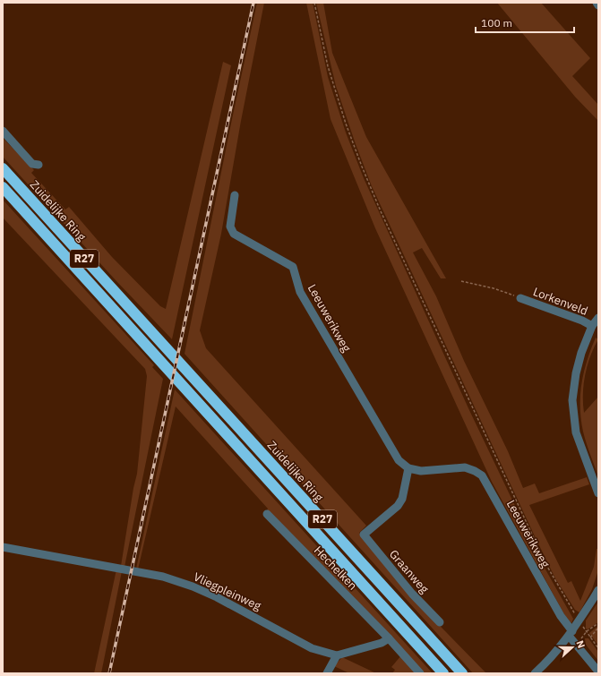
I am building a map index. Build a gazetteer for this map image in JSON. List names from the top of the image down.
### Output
{
  "streets": {
    "highway": ["Zuidelijke Ring", "R27"],
    "street": [
      "Lorkenveld",
      "Leeuwerikweg",
      "Hechelken",
      "Graanweg",
      "Vliegpleinweg"
    ]
  },
  "crossings": [
    ["Leeuwerikweg", "Graanweg"]
  ],
  "scale_bar": "100 m",
  "north": "right"
}
